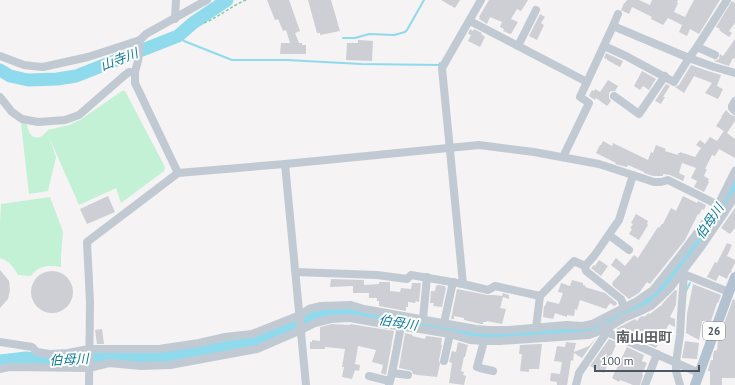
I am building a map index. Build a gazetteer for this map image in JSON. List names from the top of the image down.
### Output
{
  "streets": {
    "main road": ["26"]
  },
  "districts": ["南山田町"],
  "water": ["山寺川", "伯母川"],
  "scale_bar": "100 m"
}
